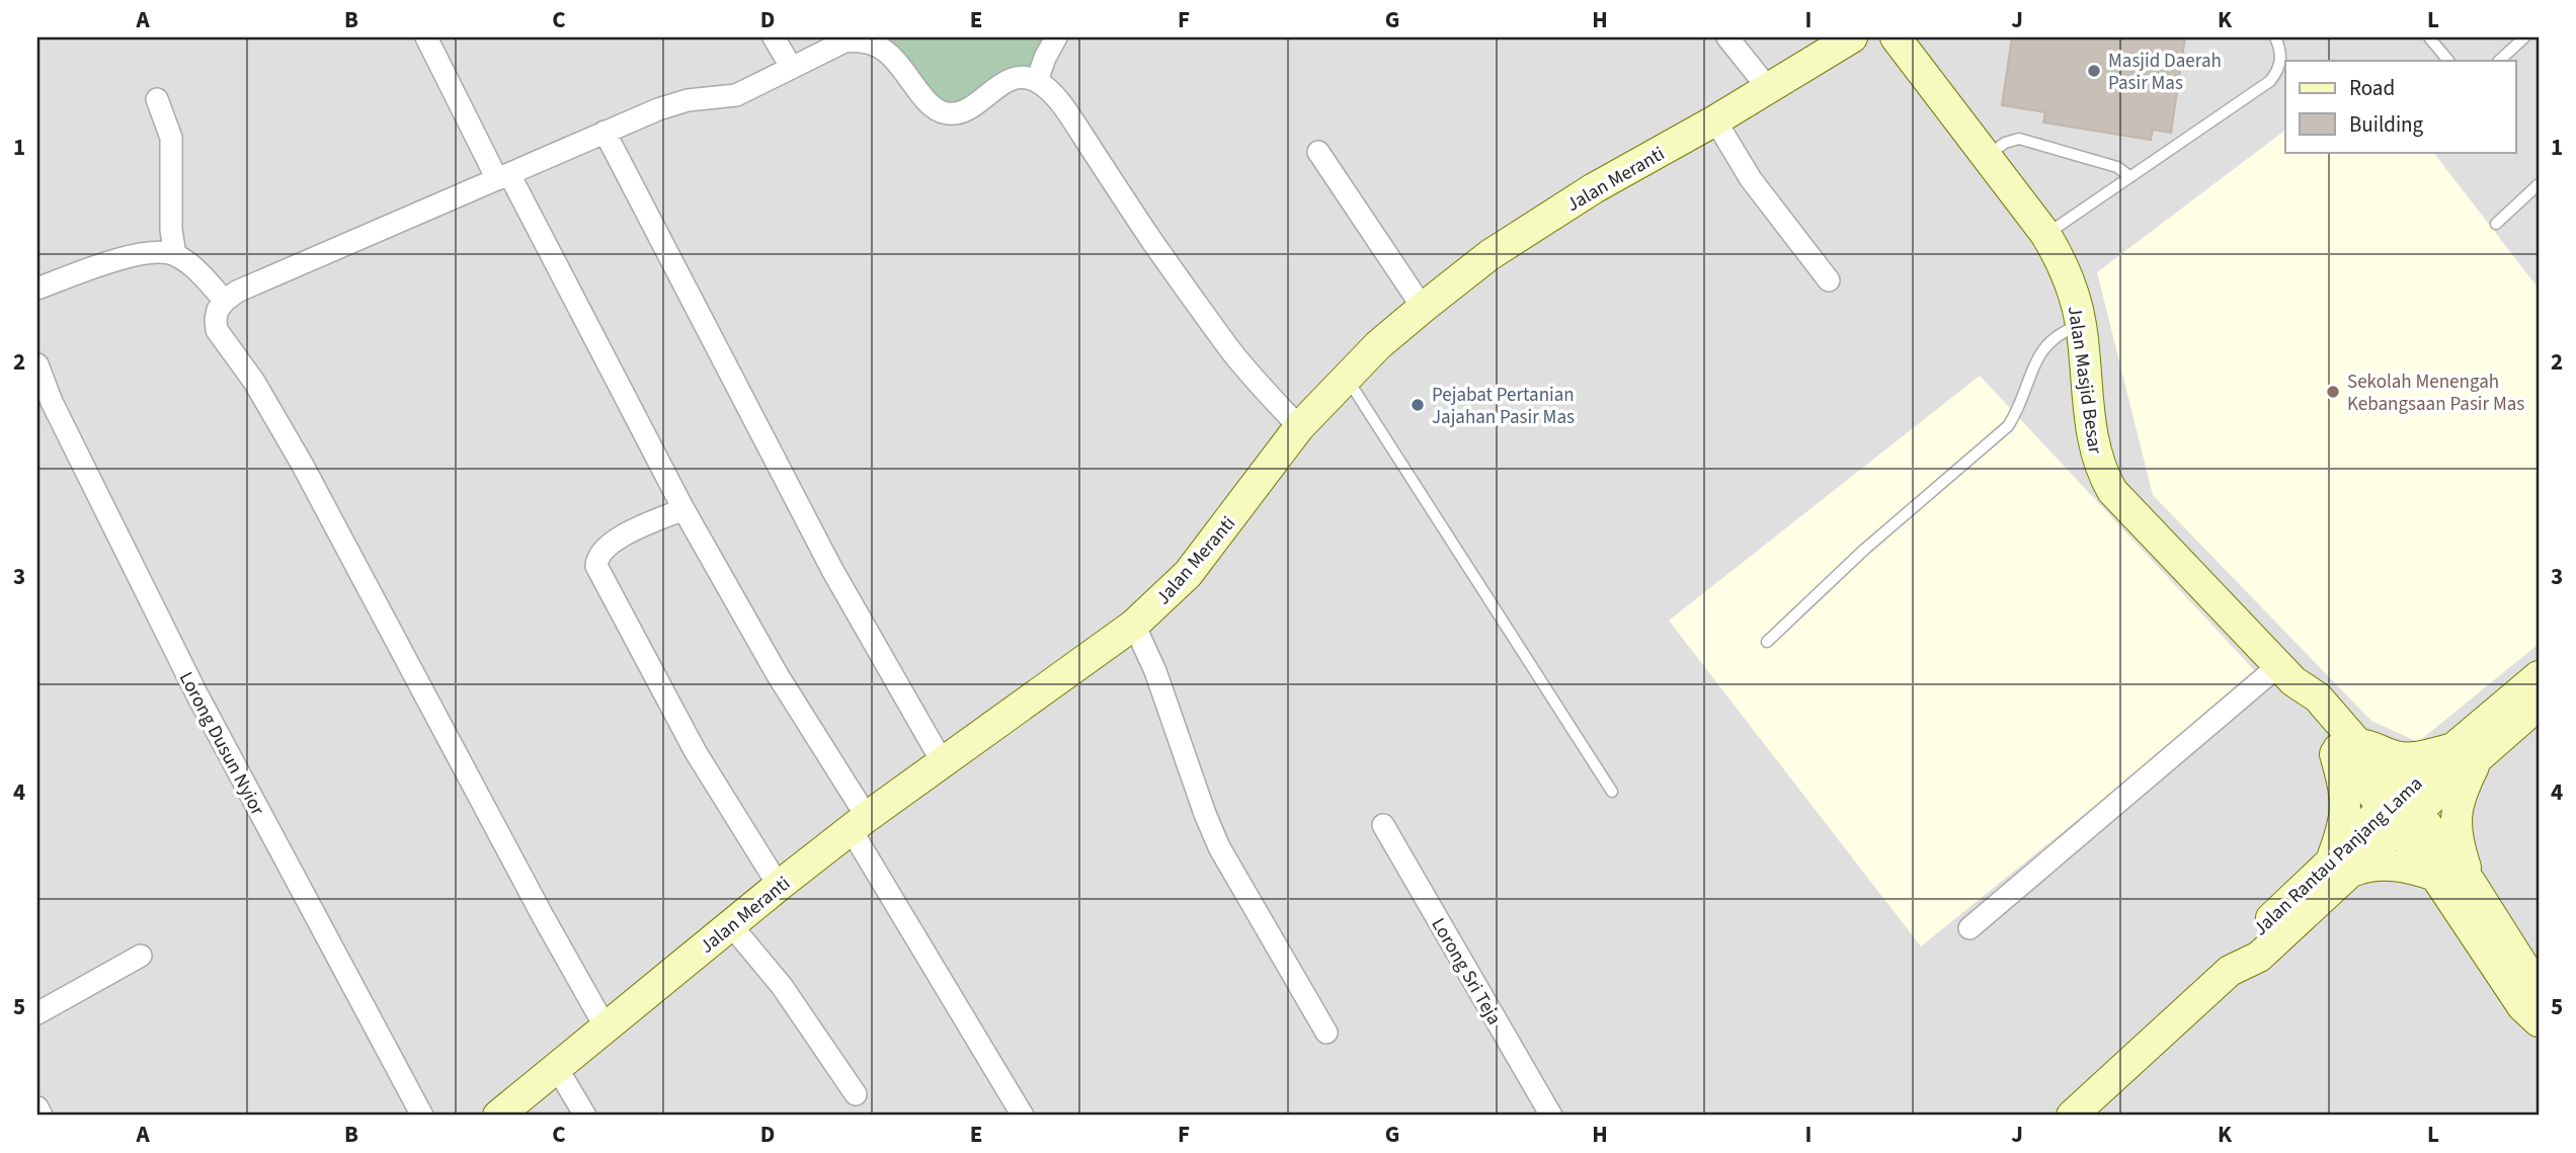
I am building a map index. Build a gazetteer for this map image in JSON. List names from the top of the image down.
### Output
{
  "streets": {
    "street": [
      "Jalan Meranti",
      "Jalan Masjid Besar",
      "Lorong Dusun Nyior",
      "Jalan Rantau Panjang Lama",
      "Lorong Sri Teja"
    ]
  },
  "crossings": [
    ["Jalan Masjid Besar", "Jalan Rantau Panjang Lama"]
  ],
  "places": ["Masjid Daerah Pasir Mas", "Sekolah Menengah Kebangsaan Pasir Mas", "Pejabat Pertanian Jajahan Pasir Mas"],
  "legend": ["Road", "Building"],
  "grid": {
    "columns": [
      "A",
      "B",
      "C",
      "D",
      "E",
      "F",
      "G",
      "H",
      "I",
      "J",
      "K",
      "L"
    ],
    "rows": [
      "1",
      "2",
      "3",
      "4",
      "5"
    ]
  }
}
